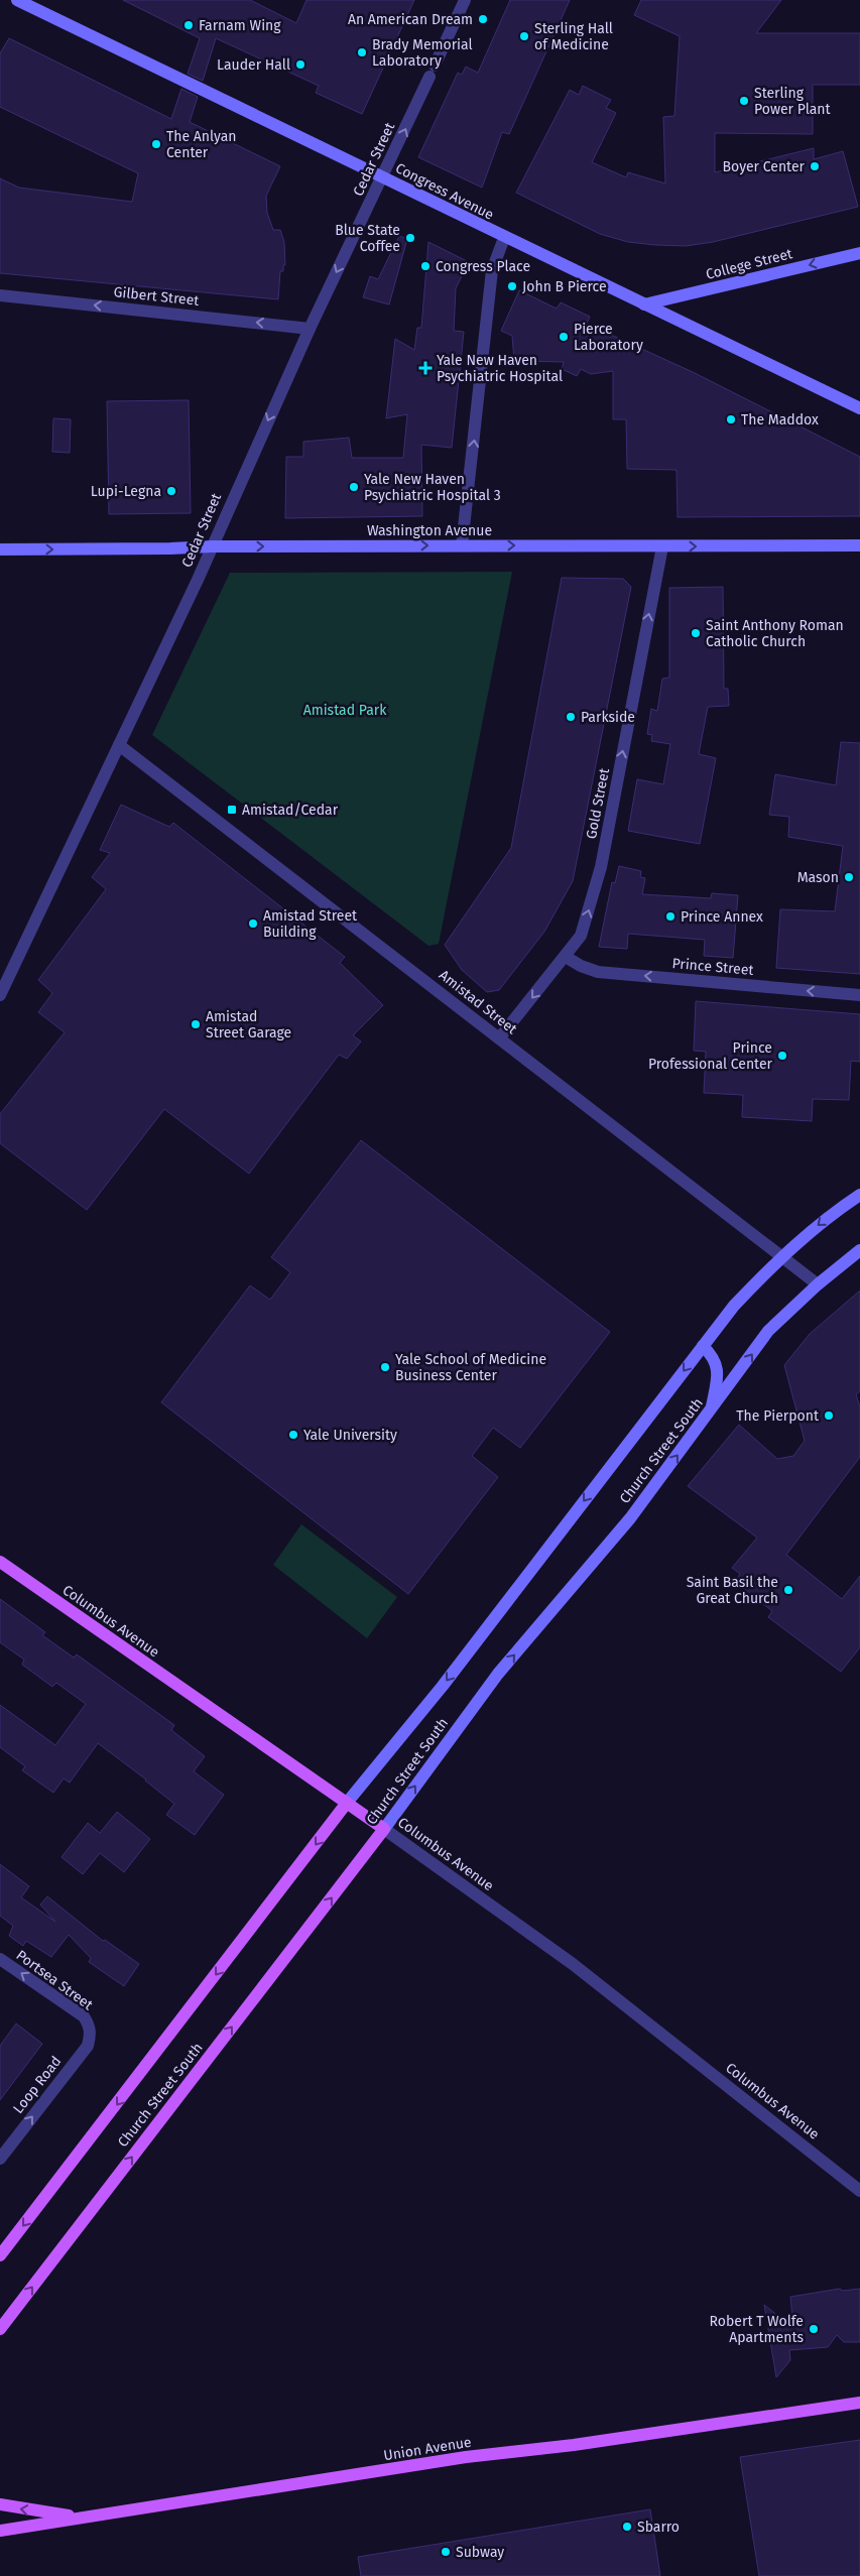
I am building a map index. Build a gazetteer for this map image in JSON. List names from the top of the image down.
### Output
{
  "streets": {
    "main road": [
      "Congress Avenue",
      "College Street",
      "Washington Avenue",
      "Church Street South",
      "Columbus Avenue",
      "Union Avenue"
    ],
    "street": [
      "Cedar Street",
      "Gilbert Street",
      "Gold Street",
      "Prince Street",
      "Amistad Street",
      "Portsea Street",
      "Loop Road"
    ]
  },
  "crossings": [
    ["Cedar Street", "Congress Avenue"],
    ["Cedar Street", "Gilbert Street"],
    ["Cedar Street", "Washington Avenue"],
    ["Cedar Street", "Amistad Street"],
    ["Congress Avenue", "College Street"],
    ["Washington Avenue", "Gold Street"],
    ["Gold Street", "Prince Street"],
    ["Gold Street", "Amistad Street"],
    ["Amistad Street", "Church Street South"],
    ["Church Street South", "Columbus Avenue"],
    ["Portsea Street", "Loop Road"]
  ],
  "one_way": [
    "College Street",
    "Gilbert Street",
    "Washington Avenue",
    "Prince Street",
    "Portsea Street",
    "Loop Road"
  ],
  "parks": ["Amistad Park"],
  "places": {
    "other": [
      "An American Dream",
      "Farnam Wing",
      "Sterling Hall of Medicine",
      "Brady Memorial Laboratory",
      "Lauder Hall",
      "Sterling Power Plant",
      "The Anlyan Center",
      "Boyer Center",
      "Blue State Coffee",
      "Congress Place",
      "John B Pierce",
      "Pierce Laboratory",
      "The Maddox",
      "Yale New Haven Psychiatric Hospital 3",
      "Lupi-Legna",
      "Saint Anthony Roman Catholic Church",
      "Parkside",
      "Mason",
      "Prince Annex",
      "Amistad Street Building",
      "Amistad Street Garage",
      "Prince Professional Center",
      "Yale School of Medicine Business Center",
      "The Pierpont",
      "Yale University",
      "Saint Basil the Great Church",
      "Robert T Wolfe Apartments",
      "Sbarro",
      "Subway"
    ],
    "health": ["Yale New Haven Psychiatric Hospital"],
    "transit": ["Amistad/Cedar"]
  }
}
